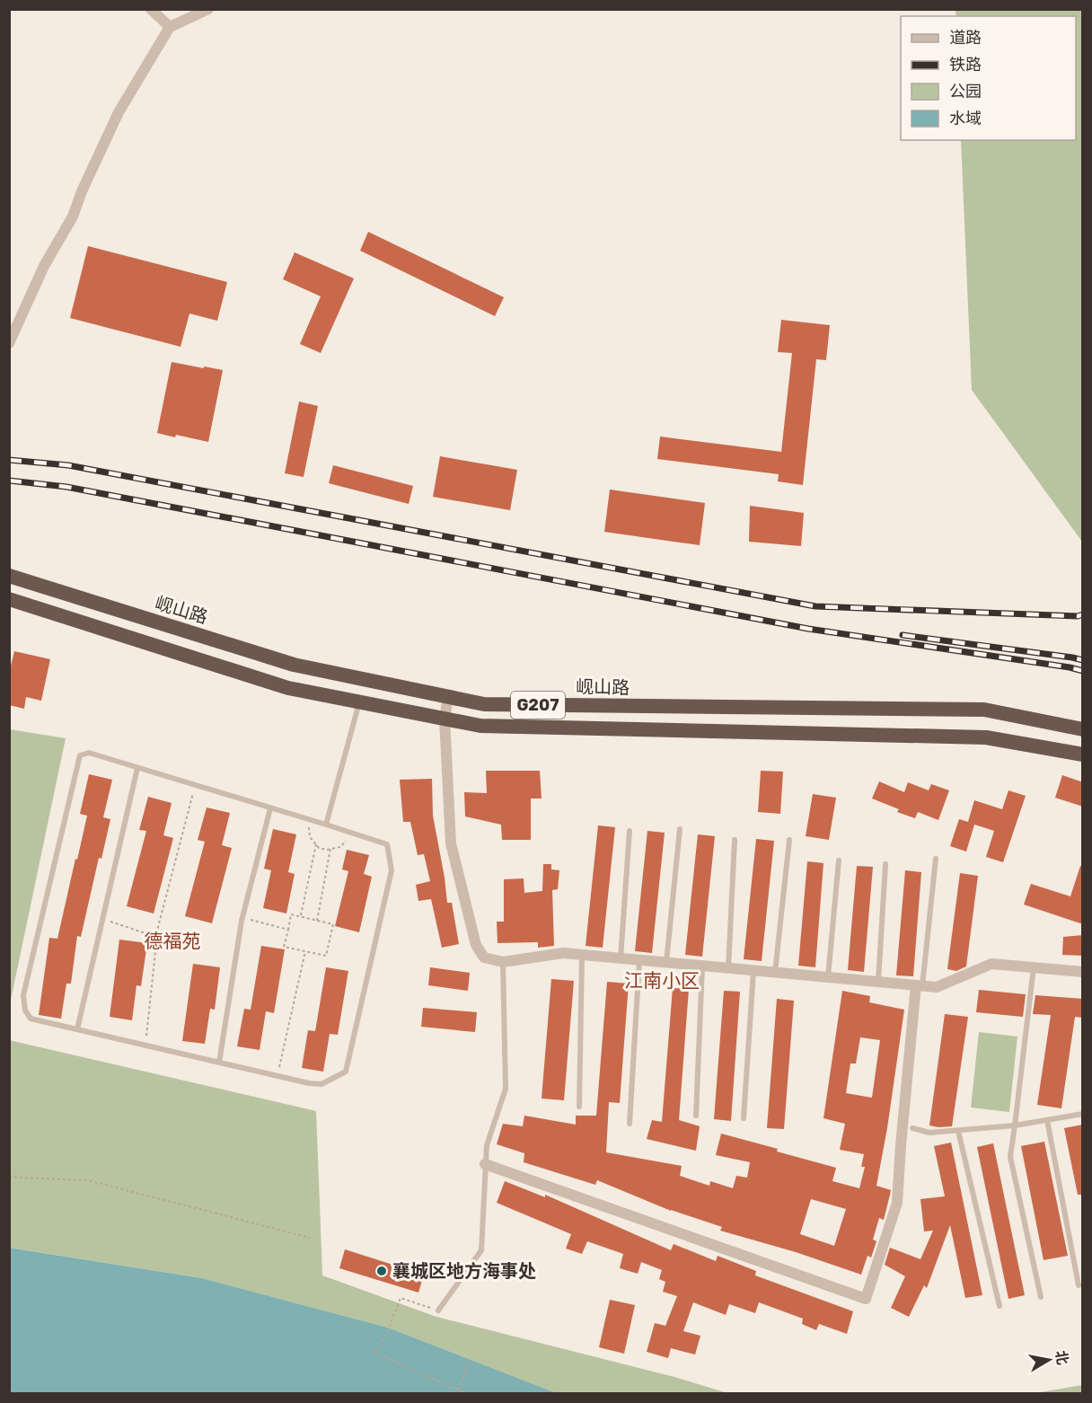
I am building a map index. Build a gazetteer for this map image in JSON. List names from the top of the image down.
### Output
{
  "streets": {
    "highway": ["岘山路", "G207"]
  },
  "districts": ["德福苑", "江南小区"],
  "places": ["襄城区地方海事处"],
  "legend": [
    "道路",
    "铁路",
    "公园",
    "水域"
  ],
  "north": "right"
}
